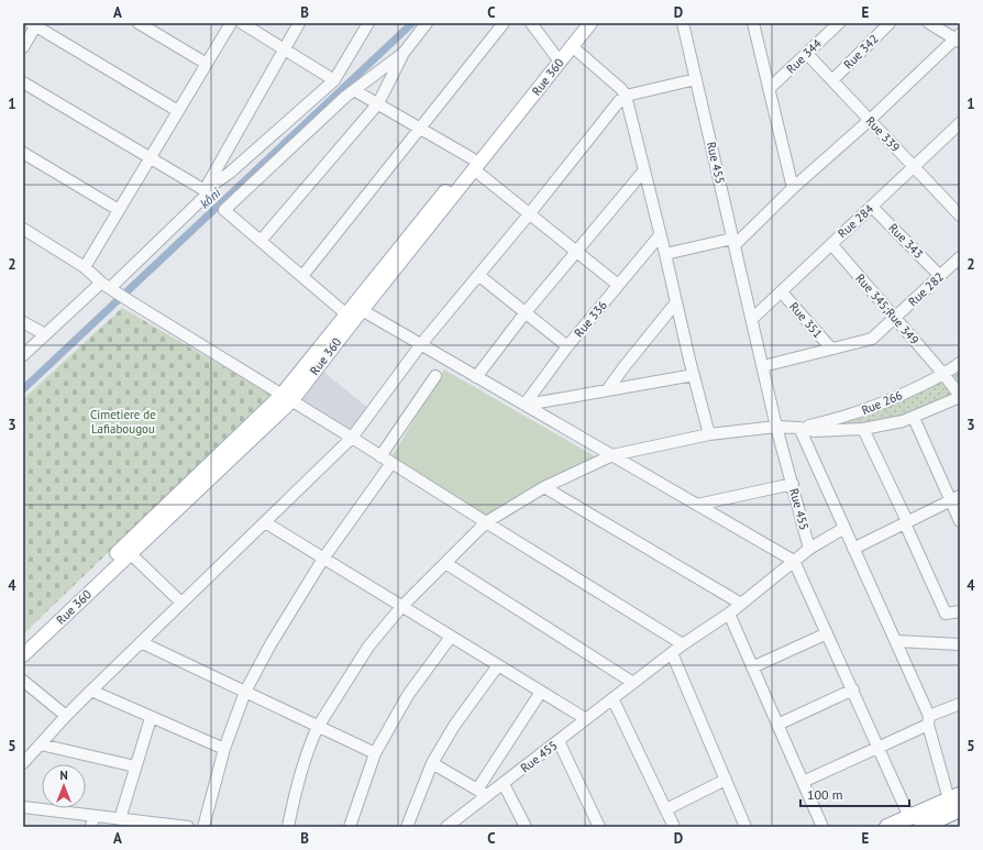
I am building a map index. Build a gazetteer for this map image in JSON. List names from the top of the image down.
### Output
{
  "streets": {
    "main road": ["Rue 360"],
    "street": [
      "Rue 342",
      "Rue 344",
      "Rue 339",
      "Rue 455",
      "Rue 284",
      "Rue 343",
      "Rue 282",
      "Rue 345;Rue 349",
      "Rue 336",
      "Rue 351",
      "Rue 266"
    ]
  },
  "crossings": [
    ["Rue 342", "Rue 339"],
    ["Rue 344", "Rue 339"],
    ["Rue 339", "Rue 284"],
    ["Rue 455", "Rue 284"],
    ["Rue 455", "Rue 266"],
    ["Rue 284", "Rue 343"],
    ["Rue 284", "Rue 345;Rue 349"],
    ["Rue 284", "Rue 351"],
    ["Rue 343", "Rue 282"],
    ["Rue 282", "Rue 345;Rue 349"],
    ["Rue 282", "Rue 351"],
    ["Rue 345;Rue 349", "Rue 266"]
  ],
  "water": ["kôni"],
  "parks": ["Cimetiere de Lafiabougou"],
  "scale_bar": "100 m",
  "north": "top",
  "grid": {
    "columns": [
      "A",
      "B",
      "C",
      "D",
      "E"
    ],
    "rows": [
      "1",
      "2",
      "3",
      "4",
      "5"
    ]
  }
}
